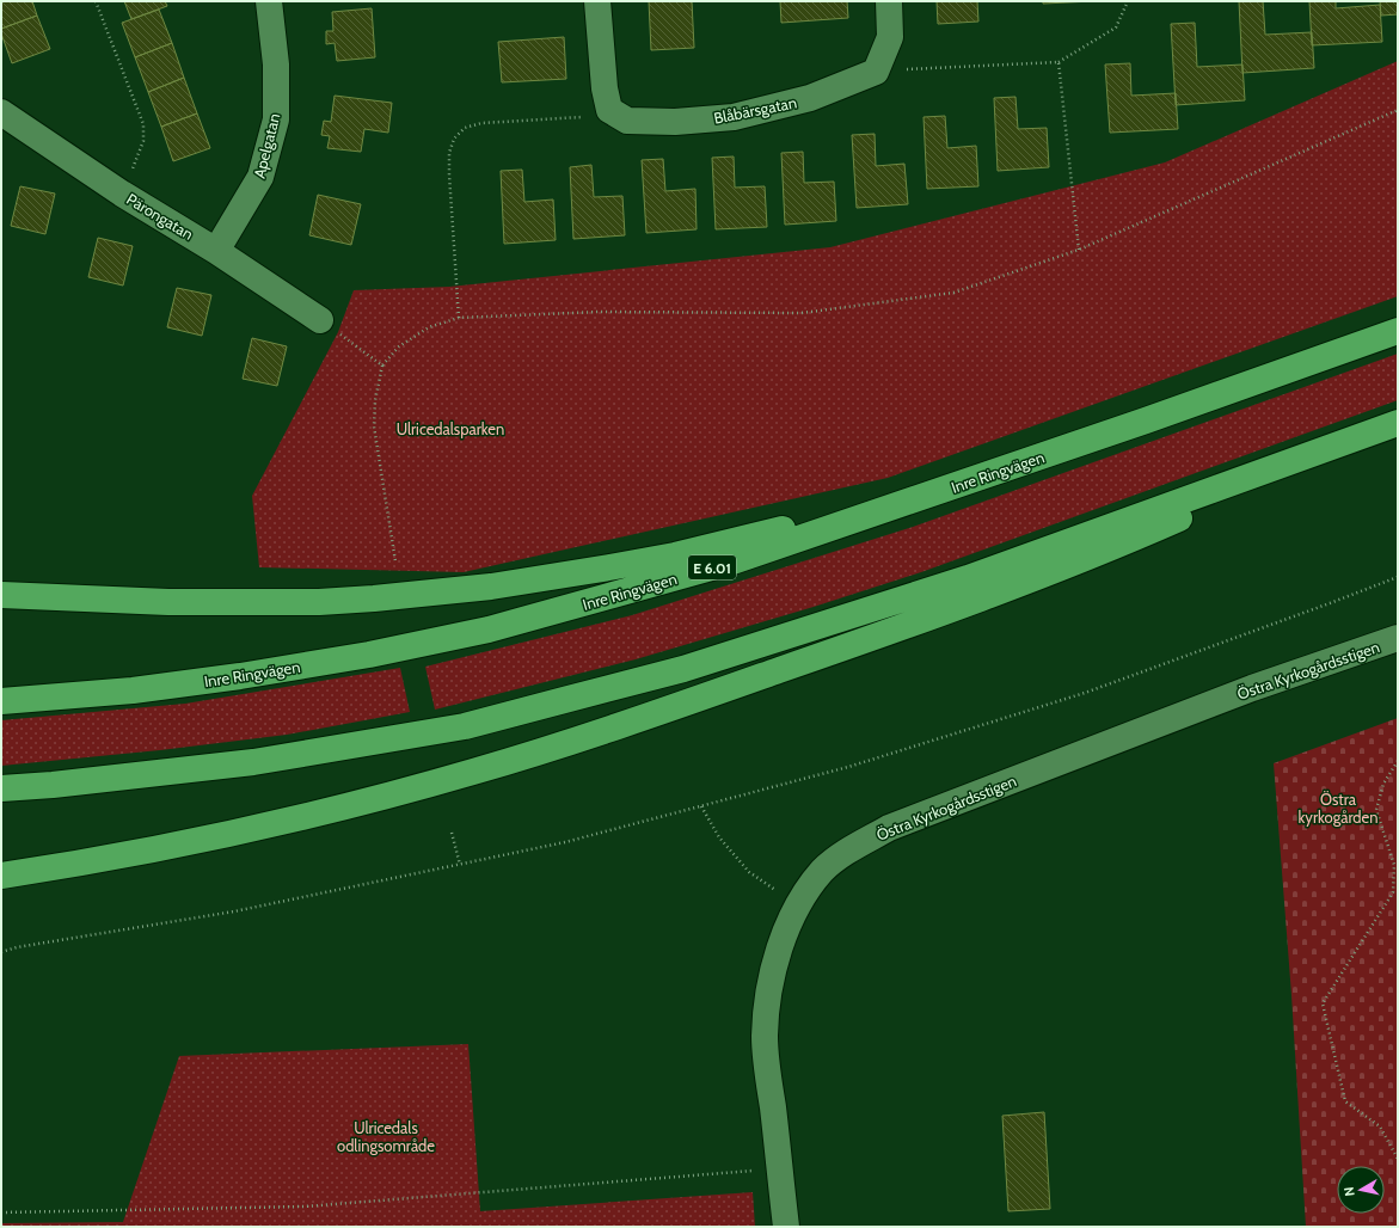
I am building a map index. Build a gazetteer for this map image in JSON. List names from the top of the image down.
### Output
{
  "streets": {
    "highway": ["Inre Ringvägen", "E 6.01"],
    "street": [
      "Blåbärsgatan",
      "Apelgatan",
      "Pärongatan",
      "Östra Kyrkogårdsstigen"
    ]
  },
  "crossings": [
    ["Apelgatan", "Pärongatan"]
  ],
  "parks": ["Ulricedalsparken", "Östra kyrkogården", "Ulricedals odlingsområde"],
  "north": "left"
}
